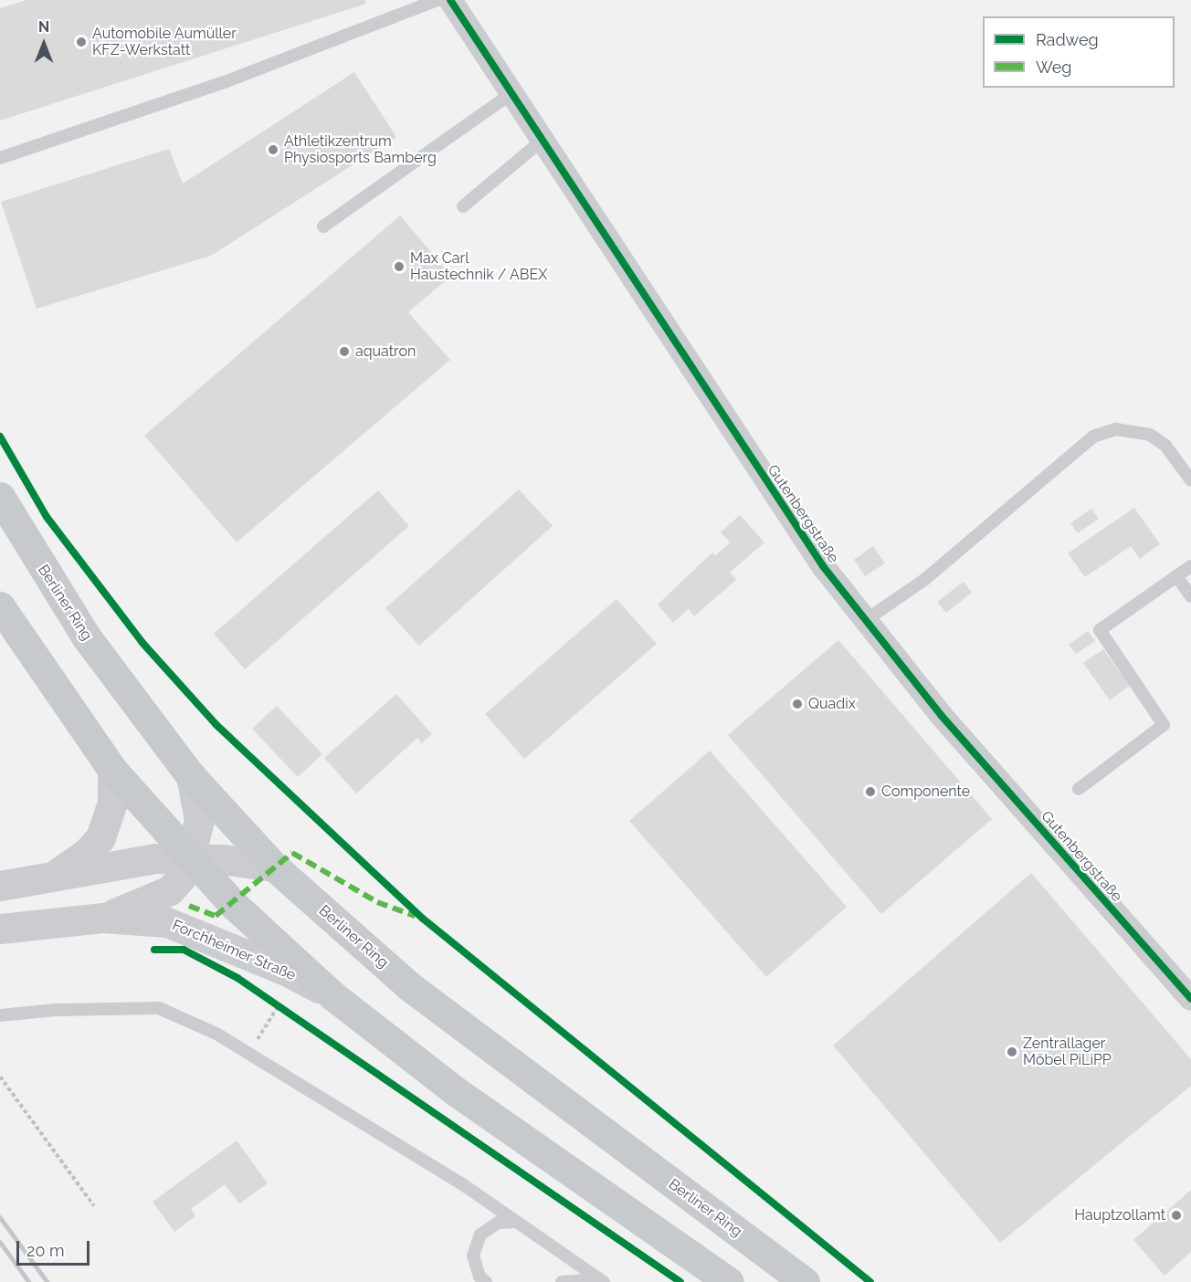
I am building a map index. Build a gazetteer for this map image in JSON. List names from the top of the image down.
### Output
{
  "streets": {
    "main road": ["Berliner Ring"],
    "street": ["Gutenbergstraße", "Forchheimer Straße"]
  },
  "places": [
    "Automobile Aumüller KFZ-Werkstatt",
    "Athletikzentrum Physiosports Bamberg",
    "Max Carl Haustechnik / ABEX",
    "aquatron",
    "Quadix",
    "Componente",
    "Zentrallager Möbel PiLiPP",
    "Hauptzollamt"
  ],
  "legend": ["Radweg", "Weg"],
  "scale_bar": "20 m",
  "north": "top"
}
